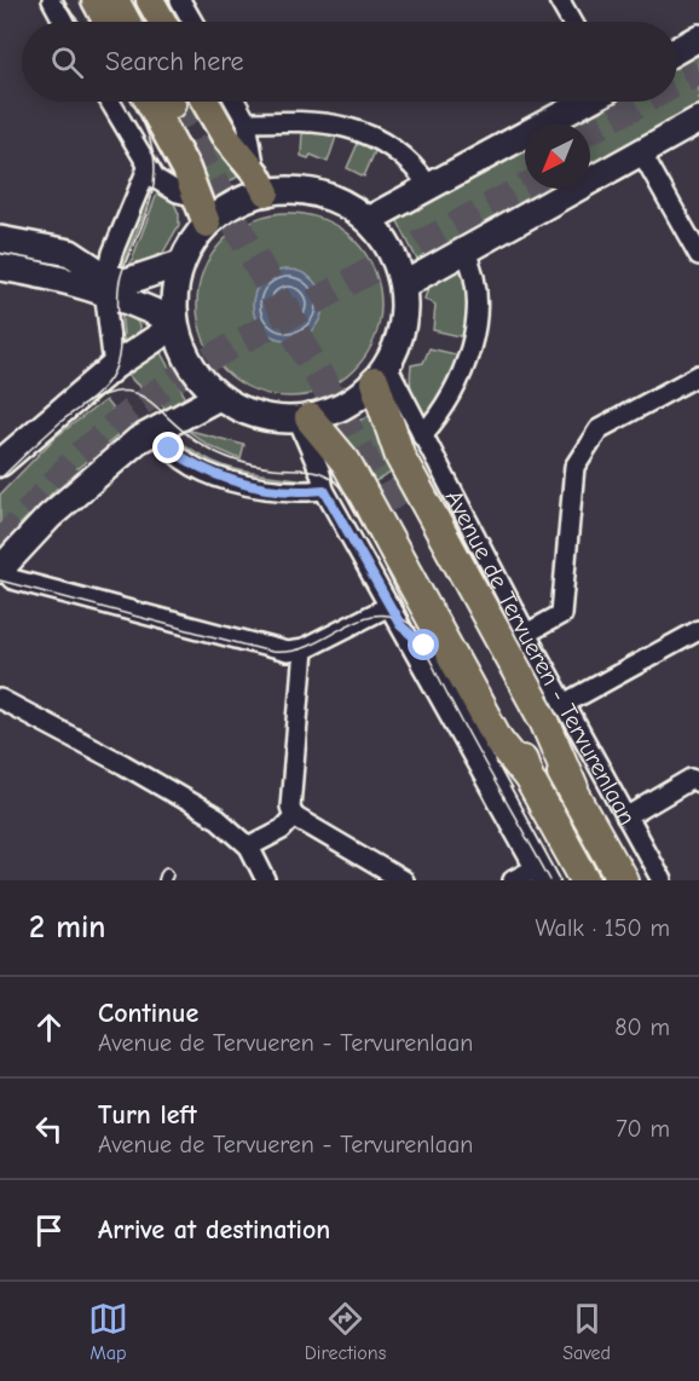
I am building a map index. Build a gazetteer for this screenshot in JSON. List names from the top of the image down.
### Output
{
  "streets": {
    "highway": ["Avenue de Tervueren - Tervurenlaan"]
  },
  "north": "bottom left",
  "page": {
    "search": "Search here",
    "heading": ["2 min", "Walk · 150 m"],
    "list": [
      ["Continue", "Avenue de Tervueren - Tervurenlaan", "80 m"],
      ["Turn left", "Avenue de Tervueren - Tervurenlaan", "70 m"],
      "Arrive at destination"
    ],
    "nav": ["Map", "Directions", "Saved"]
  }
}
